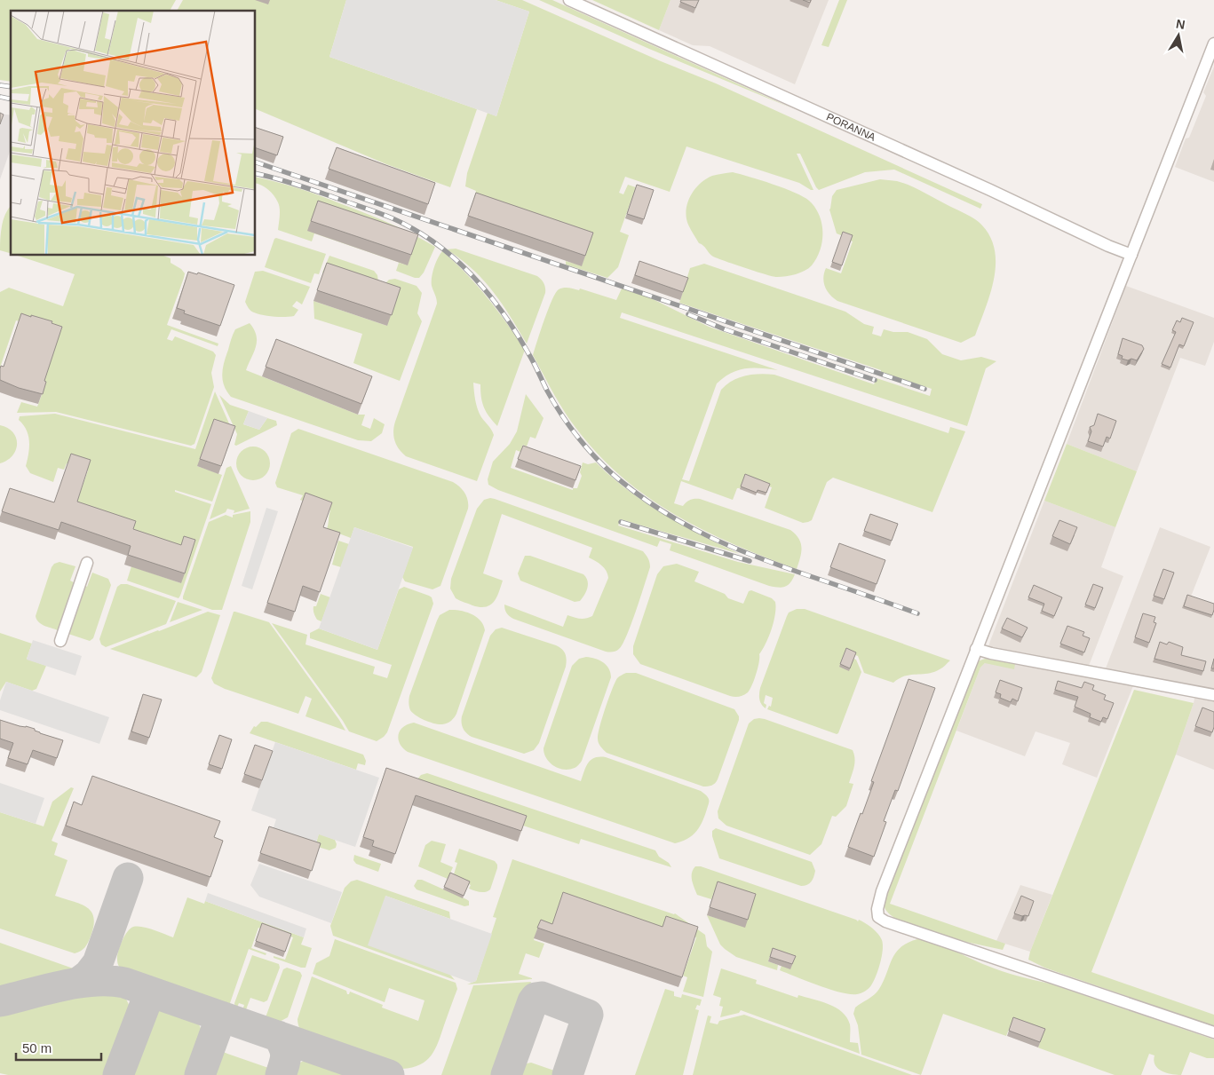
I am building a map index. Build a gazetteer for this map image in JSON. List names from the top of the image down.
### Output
{
  "streets": {
    "street": ["PORANNA"]
  },
  "scale_bar": "50 m",
  "north": "top"
}
